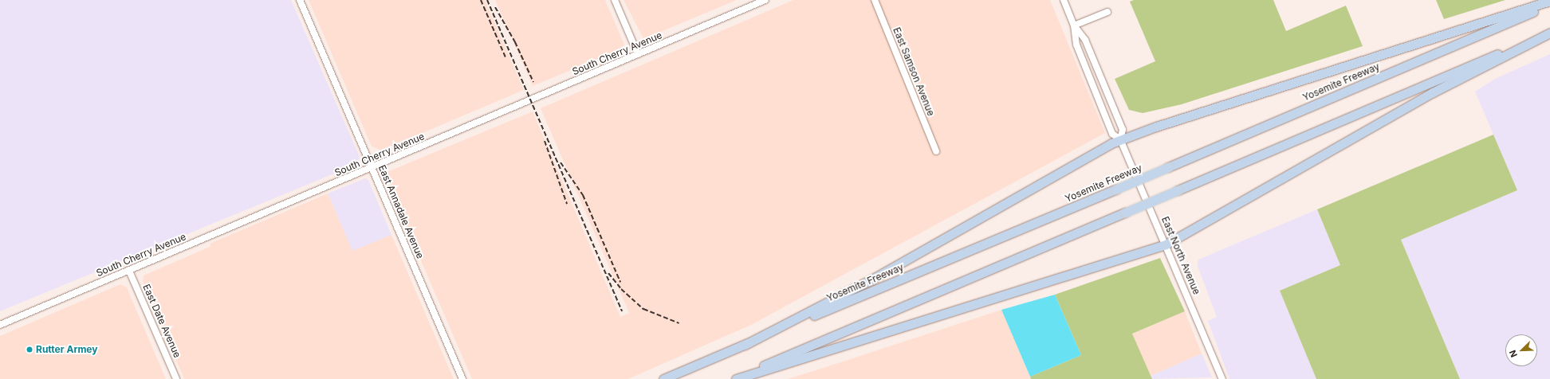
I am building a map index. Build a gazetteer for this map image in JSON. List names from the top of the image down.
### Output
{
  "streets": {
    "highway": ["Yosemite Freeway"],
    "street": [
      "South Cherry Avenue",
      "East Samson Avenue",
      "East Annadale Avenue",
      "East North Avenue",
      "East Date Avenue"
    ]
  },
  "crossings": [
    ["South Cherry Avenue", "East Annadale Avenue"],
    ["South Cherry Avenue", "East Date Avenue"]
  ],
  "places": ["Rutter Armey"],
  "north": "bottom left"
}
